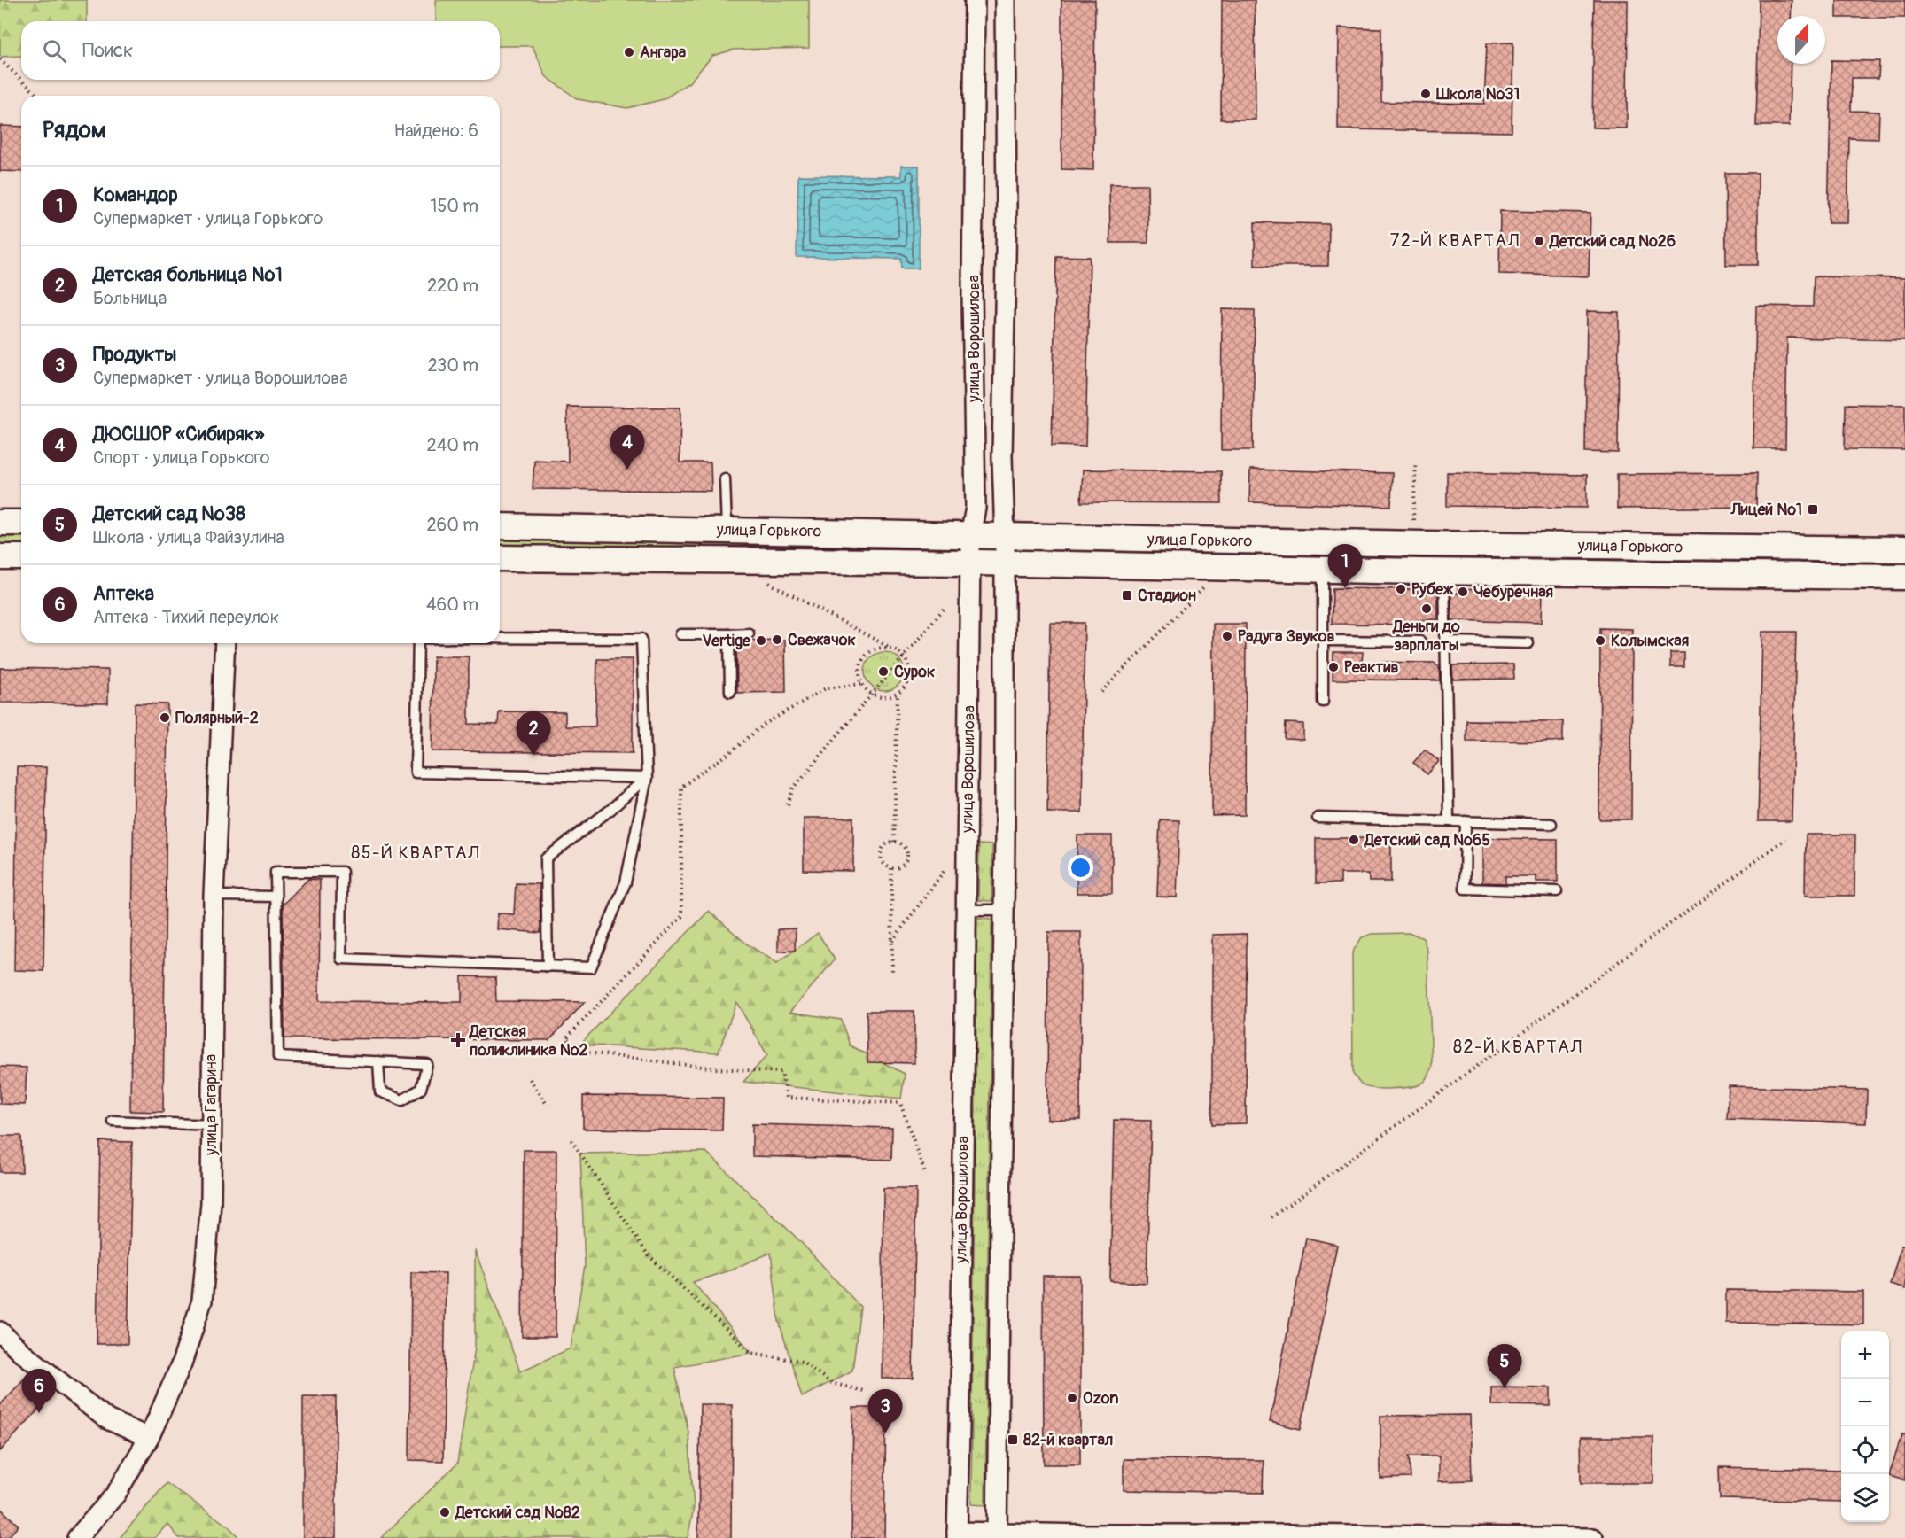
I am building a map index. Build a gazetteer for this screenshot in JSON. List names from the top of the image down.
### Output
{
  "streets": {
    "main road": ["улица Горького"],
    "street": ["улица Ворошилова", "улица Гагарина"]
  },
  "crossings": [
    ["улица Ворошилова", "улица Горького"]
  ],
  "districts": ["72-Й КВАРТАЛ", "85-Й КВАРТАЛ", "82-Й КВАРТАЛ"],
  "places": {
    "other": [
      "Ангара",
      "Школа №31",
      "Детский сад №26",
      "Рубеж",
      "Чебуречная",
      "Деньги до зарплаты",
      "Радуга Звуков",
      "Свежачок",
      "Vertige",
      "Колымская",
      "Реактив",
      "Сурок",
      "Полярный-2",
      "Детский сад №65",
      "Ozon",
      "Детский сад №82"
    ],
    "transit": ["Лицей №1", "Стадион", "82-й квартал"],
    "health": ["Детская поликлиника №2"]
  },
  "north": "top",
  "page": {
    "search": "Поиск",
    "heading": ["Рядом", "Найдено: 6"],
    "list": [
      {
        "mark": "1",
        "name": "Командор",
        "note": "Супермаркет · улица Горького",
        "value": "150 m"
      },
      {
        "mark": "2",
        "name": "Детская больница №1",
        "note": "Больница",
        "value": "220 m"
      },
      {
        "mark": "3",
        "name": "Продукты",
        "note": "Супермаркет · улица Ворошилова",
        "value": "230 m"
      },
      {
        "mark": "4",
        "name": "ДЮСШОР «Сибиряк»",
        "note": "Спорт · улица Горького",
        "value": "240 m"
      },
      {
        "mark": "5",
        "name": "Детский сад №38",
        "note": "Школа · улица Файзулина",
        "value": "260 m"
      },
      {
        "mark": "6",
        "name": "Аптека",
        "note": "Аптека · Тихий переулок",
        "value": "460 m"
      }
    ],
    "pins": [
      "4",
      "1",
      "2",
      "5",
      "6",
      "3"
    ],
    "map_buttons": ["+", "−"]
  }
}
